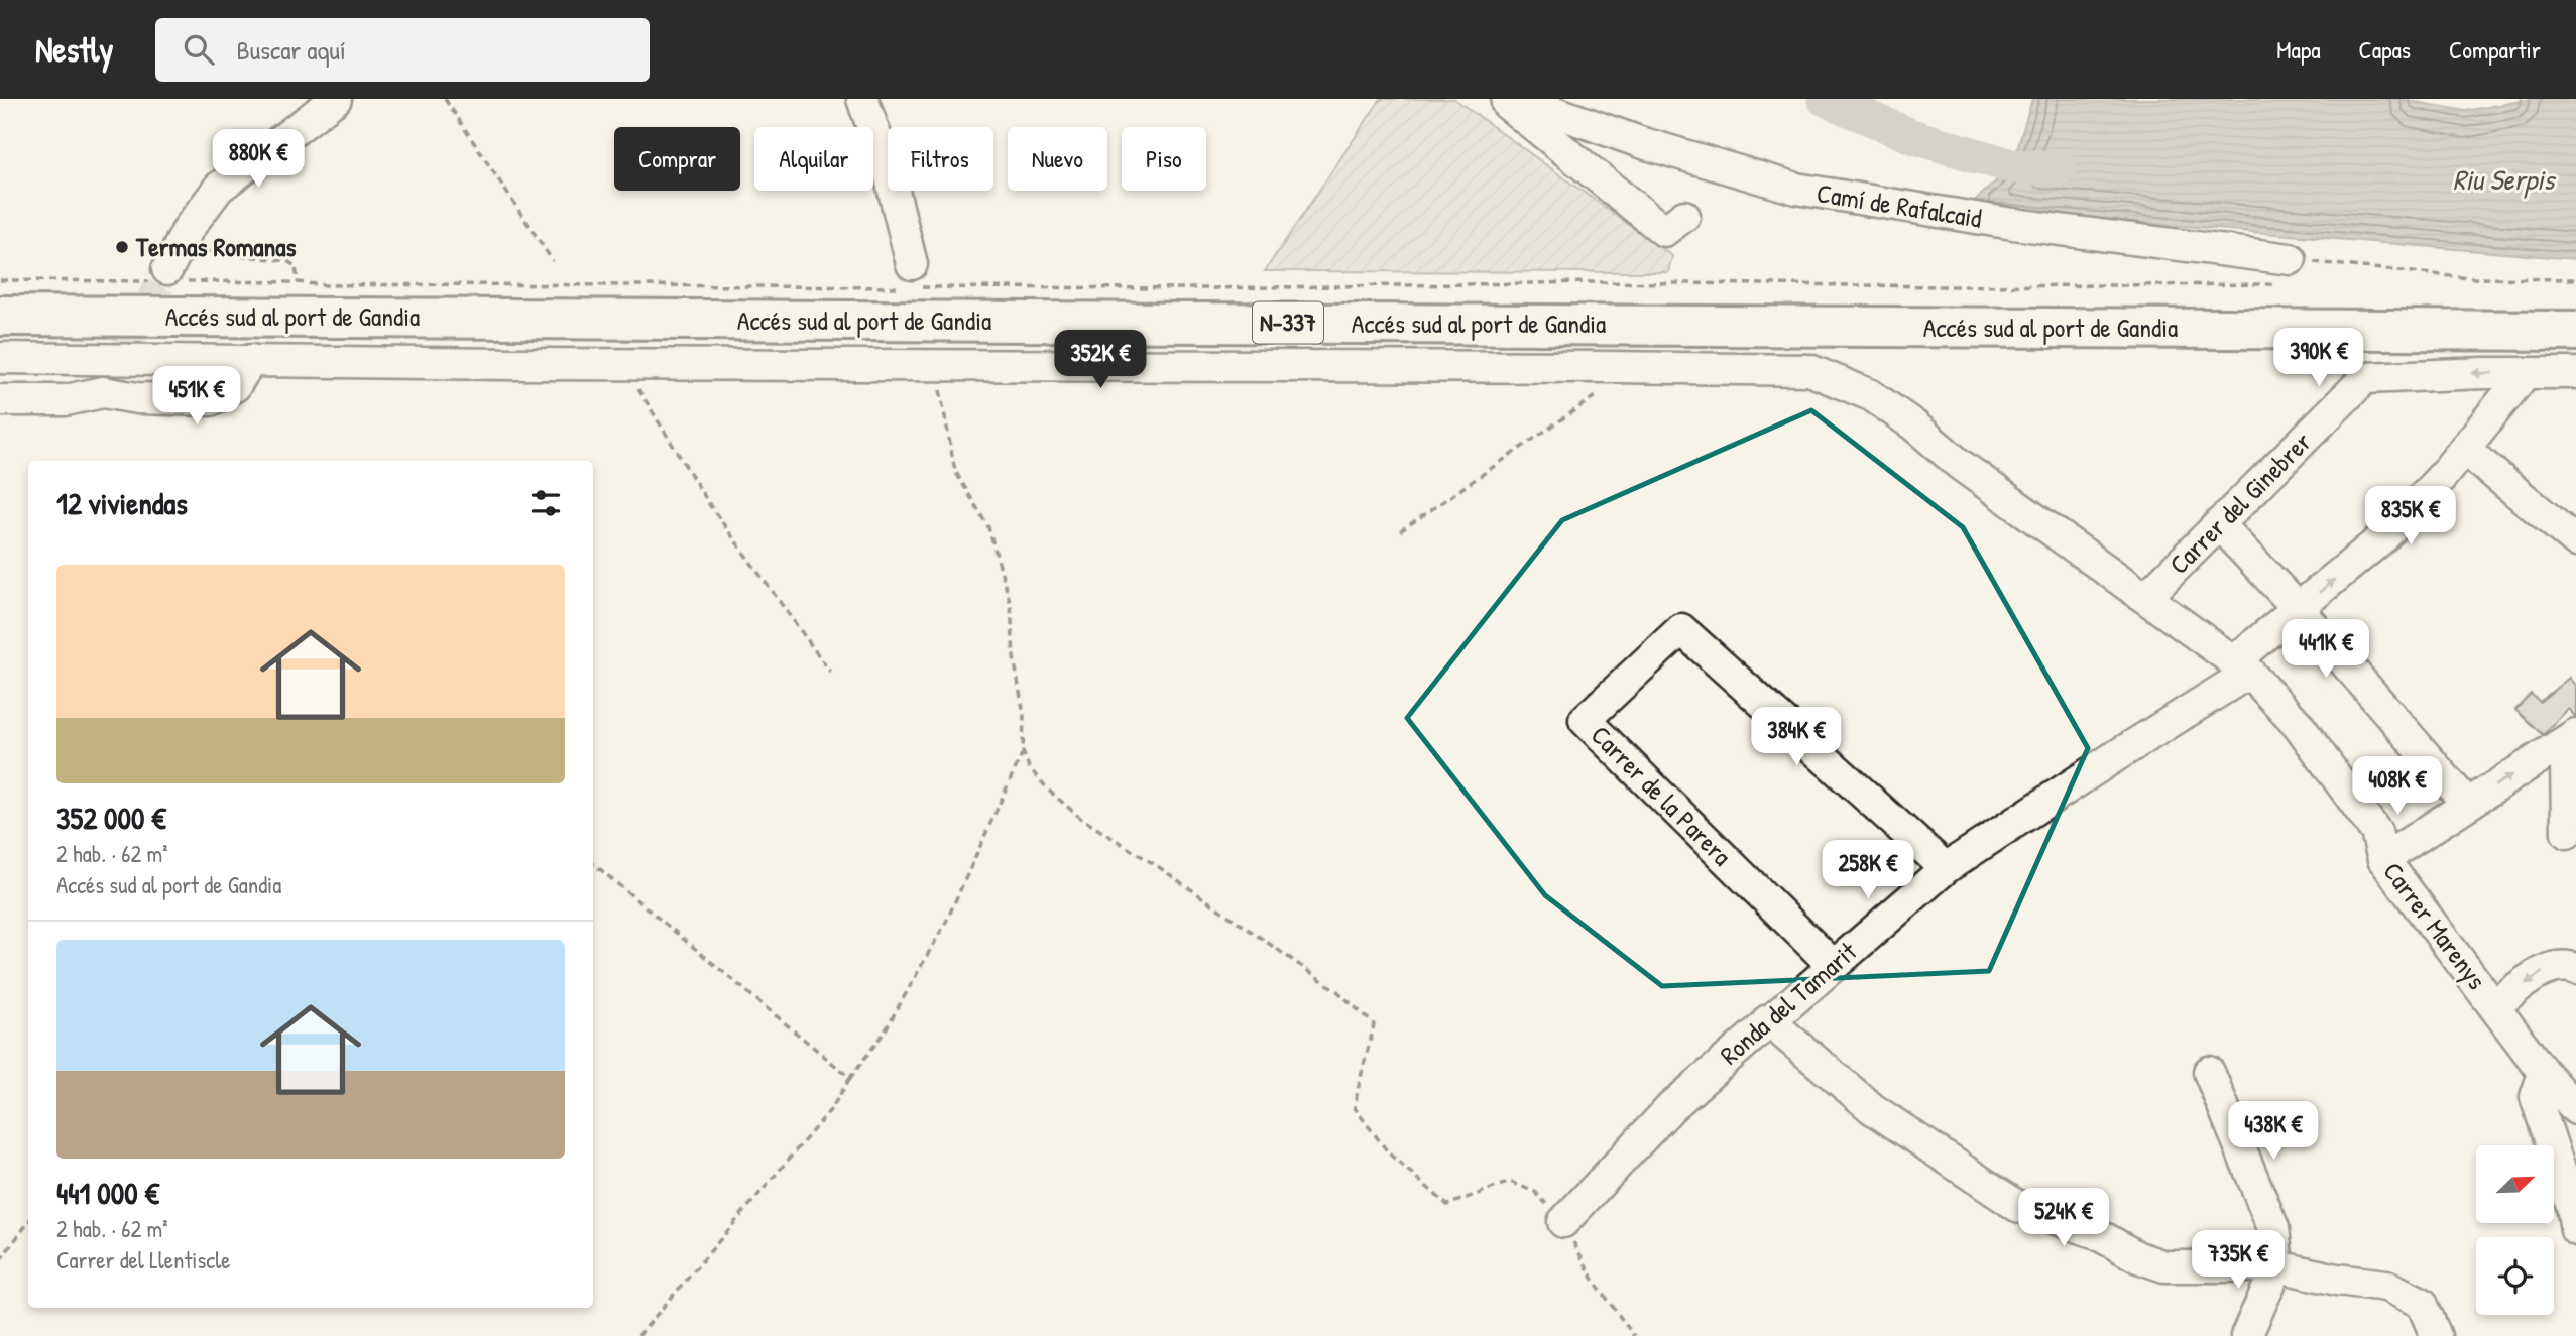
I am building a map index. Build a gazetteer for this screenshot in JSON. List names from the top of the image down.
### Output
{
  "streets": {
    "highway": ["Accés sud al port de Gandia", "N-337"],
    "street": [
      "Camí de Rafalcaid",
      "Carrer del Ginebrer",
      "Carrer de la Parera",
      "Carrer Marenys",
      "Ronda del Tamarit"
    ]
  },
  "crossings": [
    ["Carrer del Ginebrer", "Carrer Marenys"],
    ["Carrer del Ginebrer", "Ronda del Tamarit"],
    ["Carrer de la Parera", "Ronda del Tamarit"],
    ["Carrer Marenys", "Ronda del Tamarit"]
  ],
  "one_way": ["Carrer del Ginebrer"],
  "water": ["Riu Serpis"],
  "places": ["Termas Romanas"],
  "north": "top right",
  "page": {
    "header": "Nestly",
    "search": "Buscar aquí",
    "nav": ["Mapa", "Capas", "Compartir"],
    "chip": [
      "Comprar",
      "Alquilar",
      "Filtros",
      "Nuevo",
      "Piso"
    ],
    "price": [
      "880K €",
      "390K €",
      "352K €",
      "451K €",
      "835K €",
      "441K €",
      "384K €",
      "408K €",
      "258K €",
      "438K €",
      "524K €",
      "735K €"
    ],
    "heading": "12 viviendas",
    "list": [
      {
        "name": "352 000 €",
        "note": "2 hab. · 62 m² · Accés sud al port de Gandia"
      },
      {
        "name": "441 000 €",
        "note": "2 hab. · 62 m² · Carrer del Llentiscle"
      }
    ]
  }
}
